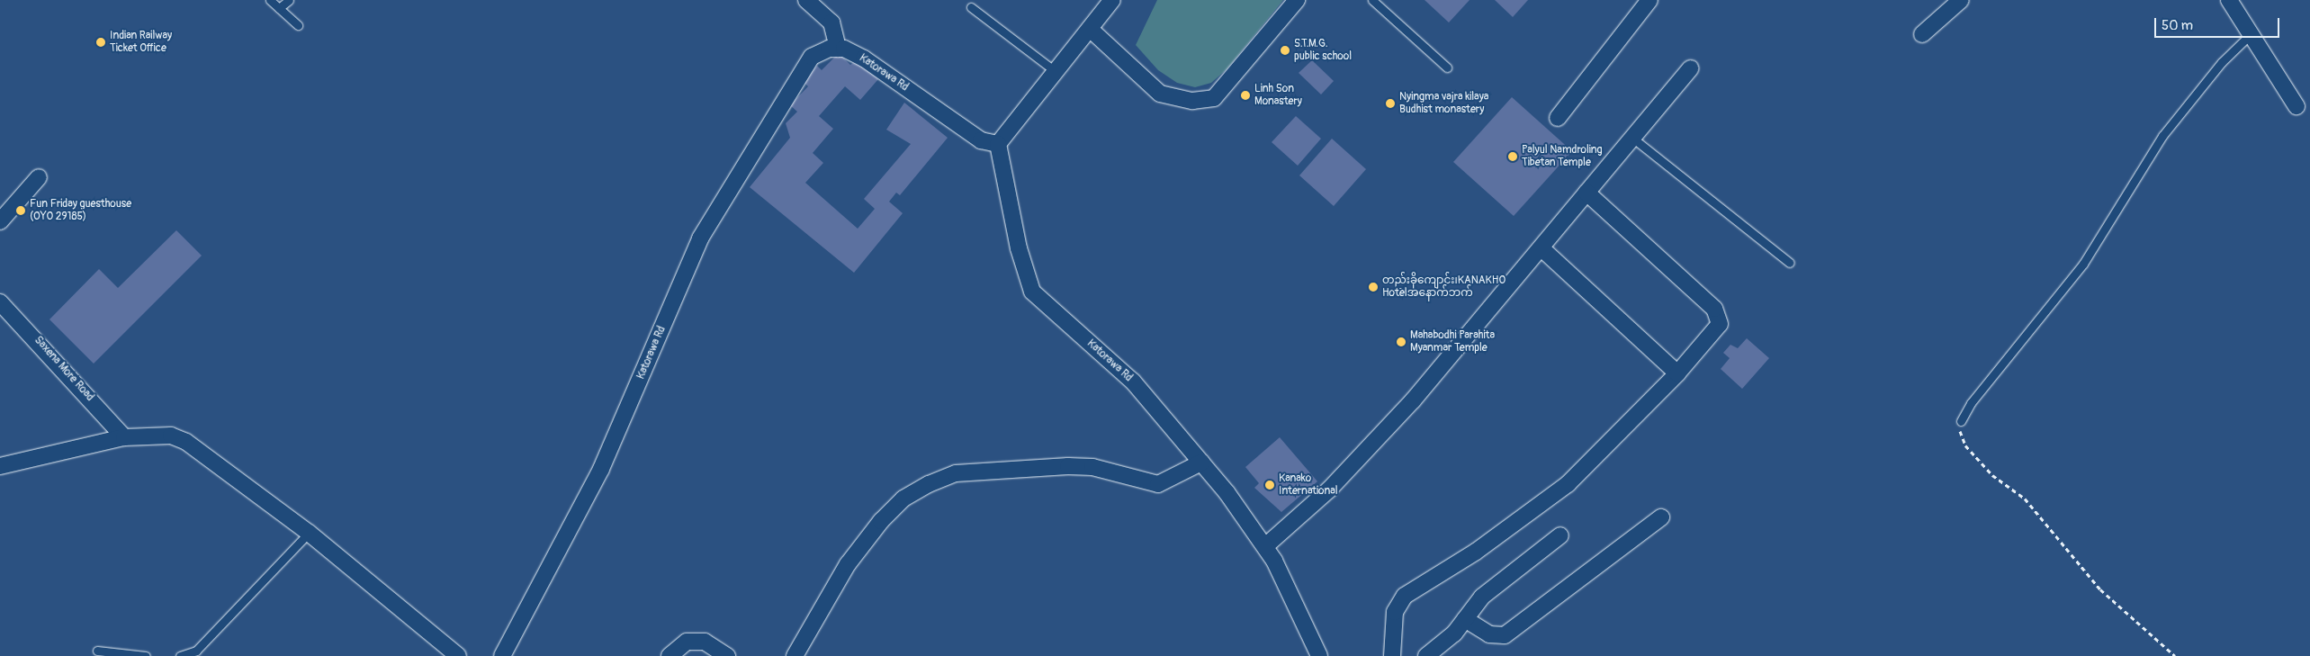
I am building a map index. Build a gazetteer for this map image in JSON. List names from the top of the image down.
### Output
{
  "streets": {
    "street": ["Katorawa Rd", "Saxena More Road"]
  },
  "places": [
    "Indian Railway Ticket Office",
    "S.T.M.G. public school",
    "Linh Son Monastery",
    "Nyingma vajra kilaya Budhist monastery",
    "Palyul Namdroling Tibetan Temple",
    "Fun Friday guesthouse (OYO 29185)",
    "တည်းခိုကျောင်း၊KANAKHO Hotelအနောက်ဘက်",
    "Mahabodhi Parahita Myanmar Temple",
    "Kanako International"
  ],
  "scale_bar": "50 m"
}
